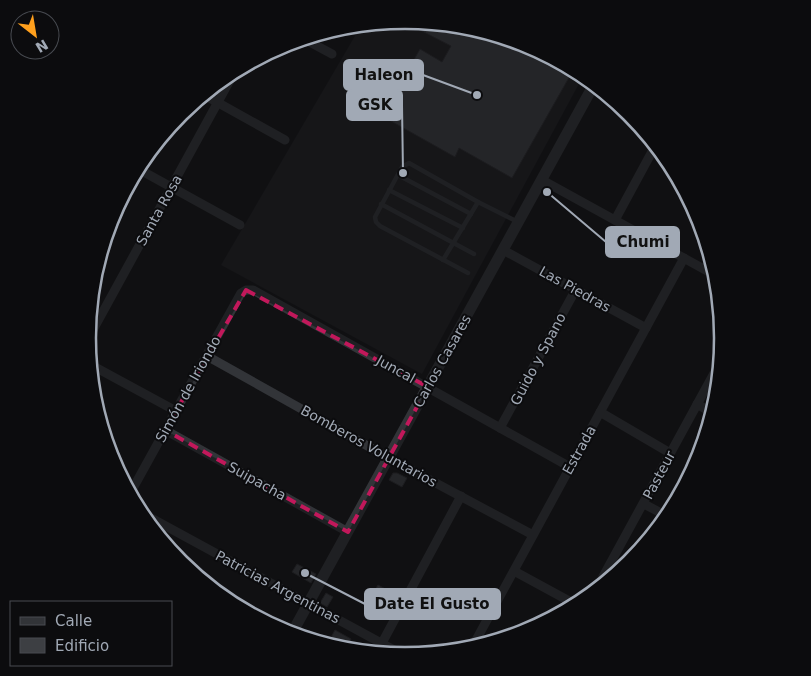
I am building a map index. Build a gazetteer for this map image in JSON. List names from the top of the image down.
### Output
{
  "streets": {
    "street": [
      "Santa Rosa",
      "Las Piedras",
      "Guido y Spano",
      "Carlos Casares",
      "Juncal",
      "Simón de Iriondo",
      "Bomberos Voluntarios",
      "Estrada",
      "Pasteur",
      "Suipacha",
      "Patricias Argentinas"
    ]
  },
  "crossings": [
    ["Las Piedras", "Guido y Spano"],
    ["Las Piedras", "Carlos Casares"],
    ["Las Piedras", "Estrada"],
    ["Guido y Spano", "Juncal"],
    ["Carlos Casares", "Juncal"],
    ["Carlos Casares", "Bomberos Voluntarios"],
    ["Carlos Casares", "Suipacha"],
    ["Carlos Casares", "Patricias Argentinas"],
    ["Juncal", "Simón de Iriondo"],
    ["Juncal", "Estrada"],
    ["Simón de Iriondo", "Bomberos Voluntarios"],
    ["Simón de Iriondo", "Suipacha"],
    ["Bomberos Voluntarios", "Estrada"]
  ],
  "places": [
    "Haleon",
    "GSK",
    "Chumi",
    "Date El Gusto"
  ],
  "legend": ["Calle", "Edificio"],
  "north": "bottom right"
}
